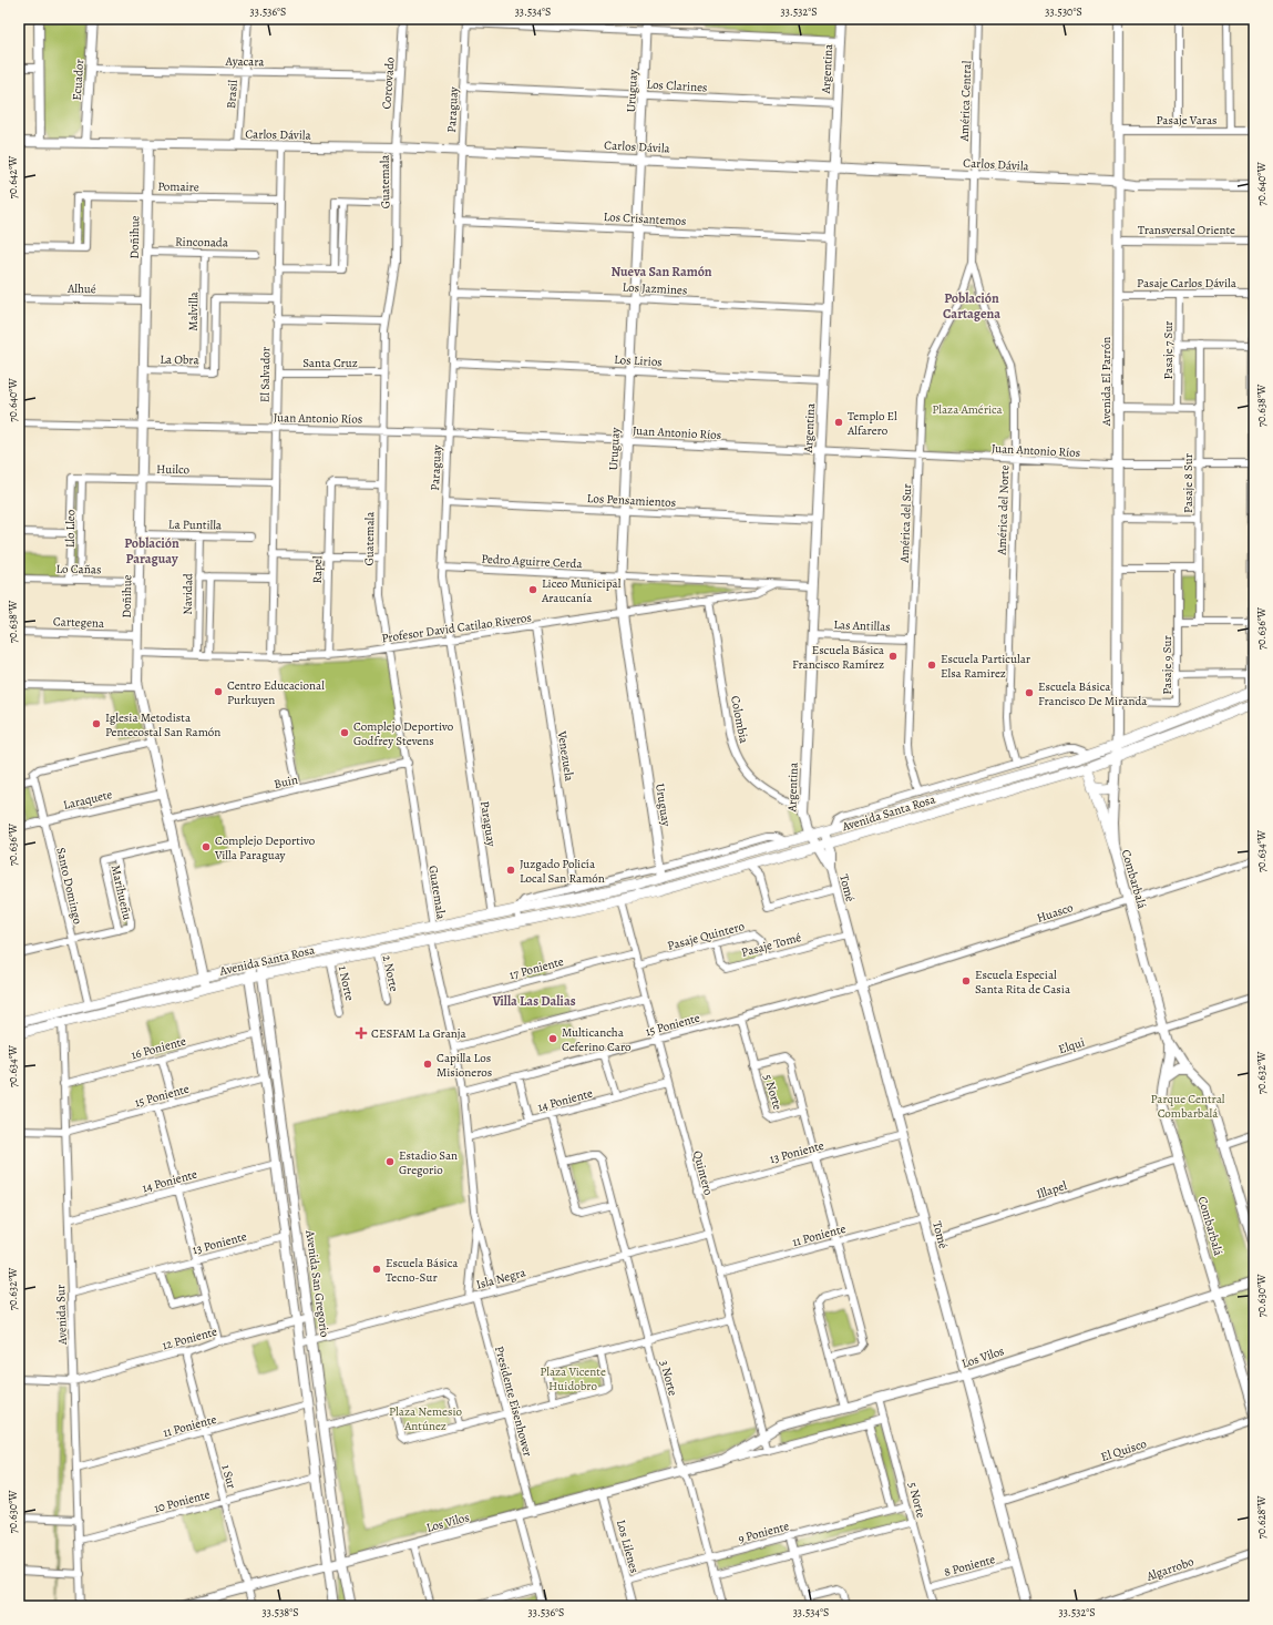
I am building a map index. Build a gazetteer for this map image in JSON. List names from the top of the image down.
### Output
{
  "streets": {
    "main road": ["Avenida Santa Rosa"],
    "street": [
      "Ayacara",
      "Argentina",
      "Ecuador",
      "Corcovado",
      "Los Clarines",
      "Uruguay",
      "Brasil",
      "América Central",
      "Paraguay",
      "Pasaje Varas",
      "Carlos Dávila",
      "Guatemala",
      "Pomaire",
      "Los Crisantemos",
      "Transversal Oriente",
      "Doñihue",
      "Rinconada",
      "Pasaje Carlos Dávila",
      "Alhué",
      "Los Jazmines",
      "Malvilla",
      "Pasaje 7 Sur",
      "La Obra",
      "Los Lirios",
      "Santa Cruz",
      "El Salvador",
      "Avenida El Parrón",
      "Juan Antonio Ríos",
      "Huilco",
      "Pasaje 8 Sur",
      "Los Pensamientos",
      "América del Norte",
      "América del Sur",
      "La Puntilla",
      "Llo Lleo",
      "Pedro Aguirre Cerda",
      "Lo Cañas",
      "Rapel",
      "Navidad",
      "Cartegena",
      "Las Antillas",
      "Profesor David Catilao Riveros",
      "Pasaje 9 Sur",
      "Colombia",
      "Venezuela",
      "Buin",
      "Laraquete",
      "Combarbalá",
      "Santo Domingo",
      "Tomé",
      "Marihueñu",
      "Huasco",
      "Pasaje Quintero",
      "Pasaje Tomé",
      "17 Poniente",
      "2 Norte",
      "1 Norte",
      "15 Poniente",
      "Elqui",
      "16 Poniente",
      "5 Norte",
      "14 Poniente",
      "13 Poniente",
      "Quintero",
      "Illapel",
      "11 Poniente",
      "Isla Negra",
      "Avenida San Gregorio",
      "Avenida Sur",
      "12 Poniente",
      "Los Vilos",
      "3 Norte",
      "Presidente Eisenhower",
      "El Quisco",
      "1 Sur",
      "10 Poniente",
      "9 Poniente",
      "Los Lilenes",
      "8 Poniente",
      "Algarrobo"
    ]
  },
  "crossings": [
    ["Ayacara", "Ecuador"],
    ["Ayacara", "Corcovado"],
    ["Ayacara", "Brasil"],
    ["Argentina", "Los Clarines"],
    ["Argentina", "Carlos Dávila"],
    ["Argentina", "Los Crisantemos"],
    ["Argentina", "Los Jazmines"],
    ["Argentina", "Los Lirios"],
    ["Argentina", "Juan Antonio Ríos"],
    ["Argentina", "Los Pensamientos"],
    ["Argentina", "Las Antillas"],
    ["Argentina", "Profesor David Catilao Riveros"],
    ["Argentina", "Colombia"],
    ["Argentina", "Avenida Santa Rosa"],
    ["Argentina", "Tomé"],
    ["Ecuador", "Carlos Dávila"],
    ["Corcovado", "Carlos Dávila"],
    ["Corcovado", "Guatemala"],
    ["Los Clarines", "Uruguay"],
    ["Los Clarines", "Paraguay"],
    ["Uruguay", "Carlos Dávila"],
    ["Uruguay", "Los Crisantemos"],
    ["Uruguay", "Los Jazmines"],
    ["Uruguay", "Los Lirios"],
    ["Uruguay", "Juan Antonio Ríos"],
    ["Uruguay", "Los Pensamientos"],
    ["Uruguay", "Pedro Aguirre Cerda"],
    ["Uruguay", "Profesor David Catilao Riveros"],
    ["Uruguay", "Avenida Santa Rosa"],
    ["Brasil", "Carlos Dávila"],
    ["América Central", "Carlos Dávila"],
    ["América Central", "América del Norte"],
    ["América Central", "América del Sur"],
    ["Paraguay", "Carlos Dávila"],
    ["Paraguay", "Los Crisantemos"],
    ["Paraguay", "Los Jazmines"],
    ["Paraguay", "Los Lirios"],
    ["Paraguay", "Juan Antonio Ríos"],
    ["Paraguay", "Los Pensamientos"],
    ["Paraguay", "Pedro Aguirre Cerda"],
    ["Paraguay", "Profesor David Catilao Riveros"],
    ["Paraguay", "Avenida Santa Rosa"],
    ["Pasaje Varas", "Avenida El Parrón"],
    ["Carlos Dávila", "Guatemala"],
    ["Carlos Dávila", "Doñihue"],
    ["Carlos Dávila", "El Salvador"],
    ["Carlos Dávila", "Avenida El Parrón"],
    ["Guatemala", "Santa Cruz"],
    ["Guatemala", "Juan Antonio Ríos"],
    ["Guatemala", "Rapel"],
    ["Guatemala", "Profesor David Catilao Riveros"],
    ["Guatemala", "Buin"],
    ["Guatemala", "Avenida Santa Rosa"],
    ["Pomaire", "Doñihue"],
    ["Pomaire", "El Salvador"],
    ["Transversal Oriente", "Avenida El Parrón"],
    ["Doñihue", "Rinconada"],
    ["Doñihue", "Alhué"],
    ["Doñihue", "La Obra"],
    ["Doñihue", "Juan Antonio Ríos"],
    ["Doñihue", "Huilco"],
    ["Doñihue", "La Puntilla"],
    ["Doñihue", "Lo Cañas"],
    ["Doñihue", "Cartegena"],
    ["Doñihue", "Profesor David Catilao Riveros"],
    ["Doñihue", "Buin"],
    ["Doñihue", "Laraquete"],
    ["Doñihue", "Avenida Santa Rosa"],
    ["Doñihue", "Santo Domingo"],
    ["Rinconada", "Malvilla"],
    ["Pasaje Carlos Dávila", "Pasaje 7 Sur"],
    ["Pasaje Carlos Dávila", "Avenida El Parrón"],
    ["Malvilla", "La Obra"],
    ["Malvilla", "El Salvador"],
    ["Santa Cruz", "El Salvador"],
    ["El Salvador", "Juan Antonio Ríos"],
    ["El Salvador", "Huilco"],
    ["El Salvador", "Profesor David Catilao Riveros"],
    ["Avenida El Parrón", "Juan Antonio Ríos"],
    ["Avenida El Parrón", "Pasaje 9 Sur"],
    ["Avenida El Parrón", "Avenida Santa Rosa"],
    ["Avenida El Parrón", "Combarbalá"],
    ["Juan Antonio Ríos", "Pasaje 8 Sur"],
    ["Juan Antonio Ríos", "América del Norte"],
    ["Juan Antonio Ríos", "América del Sur"],
    ["Huilco", "Llo Lleo"],
    ["América del Norte", "América del Sur"],
    ["América del Norte", "Avenida Santa Rosa"],
    ["América del Sur", "Las Antillas"],
    ["América del Sur", "Avenida Santa Rosa"],
    ["La Puntilla", "Navidad"],
    ["Llo Lleo", "Lo Cañas"],
    ["Pedro Aguirre Cerda", "Profesor David Catilao Riveros"],
    ["Rapel", "Profesor David Catilao Riveros"],
    ["Navidad", "Profesor David Catilao Riveros"],
    ["Profesor David Catilao Riveros", "Colombia"],
    ["Profesor David Catilao Riveros", "Venezuela"],
    ["Venezuela", "Avenida Santa Rosa"],
    ["Laraquete", "Santo Domingo"],
    ["Avenida Santa Rosa", "Combarbalá"],
    ["Avenida Santa Rosa", "Santo Domingo"],
    ["Avenida Santa Rosa", "Tomé"],
    ["Avenida Santa Rosa", "2 Norte"],
    ["Avenida Santa Rosa", "1 Norte"],
    ["Avenida Santa Rosa", "Quintero"],
    ["Avenida Santa Rosa", "Avenida San Gregorio"],
    ["Avenida Santa Rosa", "Avenida Sur"],
    ["Avenida Santa Rosa", "Presidente Eisenhower"],
    ["Combarbalá", "Huasco"],
    ["Combarbalá", "Elqui"],
    ["Combarbalá", "Illapel"],
    ["Combarbalá", "Los Vilos"],
    ["Tomé", "Huasco"],
    ["Tomé", "Pasaje Tomé"],
    ["Tomé", "15 Poniente"],
    ["Tomé", "Elqui"],
    ["Tomé", "13 Poniente"],
    ["Tomé", "Illapel"],
    ["Tomé", "11 Poniente"],
    ["Tomé", "Los Vilos"],
    ["Tomé", "El Quisco"],
    ["Tomé", "8 Poniente"],
    ["Huasco", "15 Poniente"],
    ["Pasaje Quintero", "Pasaje Tomé"],
    ["Pasaje Quintero", "Quintero"],
    ["17 Poniente", "Quintero"],
    ["17 Poniente", "Presidente Eisenhower"],
    ["15 Poniente", "5 Norte"],
    ["15 Poniente", "Quintero"],
    ["15 Poniente", "Avenida Sur"],
    ["15 Poniente", "Presidente Eisenhower"],
    ["16 Poniente", "Avenida Sur"],
    ["5 Norte", "13 Poniente"],
    ["5 Norte", "11 Poniente"],
    ["5 Norte", "Los Vilos"],
    ["5 Norte", "9 Poniente"],
    ["5 Norte", "8 Poniente"],
    ["14 Poniente", "Quintero"],
    ["14 Poniente", "Avenida Sur"],
    ["14 Poniente", "Presidente Eisenhower"],
    ["13 Poniente", "Quintero"],
    ["13 Poniente", "Avenida Sur"],
    ["Quintero", "11 Poniente"],
    ["Quintero", "Isla Negra"],
    ["Quintero", "Los Vilos"],
    ["11 Poniente", "Avenida Sur"],
    ["11 Poniente", "1 Sur"],
    ["Isla Negra", "Avenida San Gregorio"],
    ["Isla Negra", "3 Norte"],
    ["Isla Negra", "Presidente Eisenhower"],
    ["Avenida San Gregorio", "12 Poniente"],
    ["Avenida San Gregorio", "Los Vilos"],
    ["Avenida Sur", "12 Poniente"],
    ["Avenida Sur", "10 Poniente"],
    ["12 Poniente", "1 Sur"],
    ["Los Vilos", "3 Norte"],
    ["Los Vilos", "Presidente Eisenhower"],
    ["Los Vilos", "1 Sur"],
    ["Los Vilos", "Los Lilenes"],
    ["3 Norte", "9 Poniente"],
    ["1 Sur", "10 Poniente"],
    ["9 Poniente", "Los Lilenes"]
  ],
  "districts": [
    "Nueva San Ramón",
    "Población Cartagena",
    "Población Paraguay",
    "Villa Las Dalias"
  ],
  "parks": [
    "Plaza América",
    "Parque Central Combarbalá",
    "Plaza Vicente Huidobro",
    "Plaza Nemesio Antúnez"
  ],
  "places": {
    "other": [
      "Templo El Alfarero",
      "Liceo Municipal Araucanía",
      "Escuela Básica Francisco Ramírez",
      "Escuela Particular Elsa Ramirez",
      "Centro Educacional Purkuyen",
      "Escuela Básica Francisco De Miranda",
      "Iglesia Metodista Pentecostal San Ramón",
      "Complejo Deportivo Godfrey Stevens",
      "Complejo Deportivo Villa Paraguay",
      "Juzgado Policía Local San Ramón",
      "Escuela Especial Santa Rita de Casia",
      "Multicancha Ceferino Caro",
      "Capilla Los Misioneros",
      "Estadio San Gregorio",
      "Escuela Básica Tecno-Sur"
    ],
    "health": ["CESFAM La Granja"]
  },
  "coordinates": [
    "33.536°S",
    "33.534°S",
    "33.532°S",
    "33.530°S",
    "70.642°W",
    "70.640°W",
    "70.638°W",
    "70.636°W",
    "70.634°W",
    "70.632°W",
    "70.630°W",
    "70.628°W",
    "33.538°S"
  ]
}
